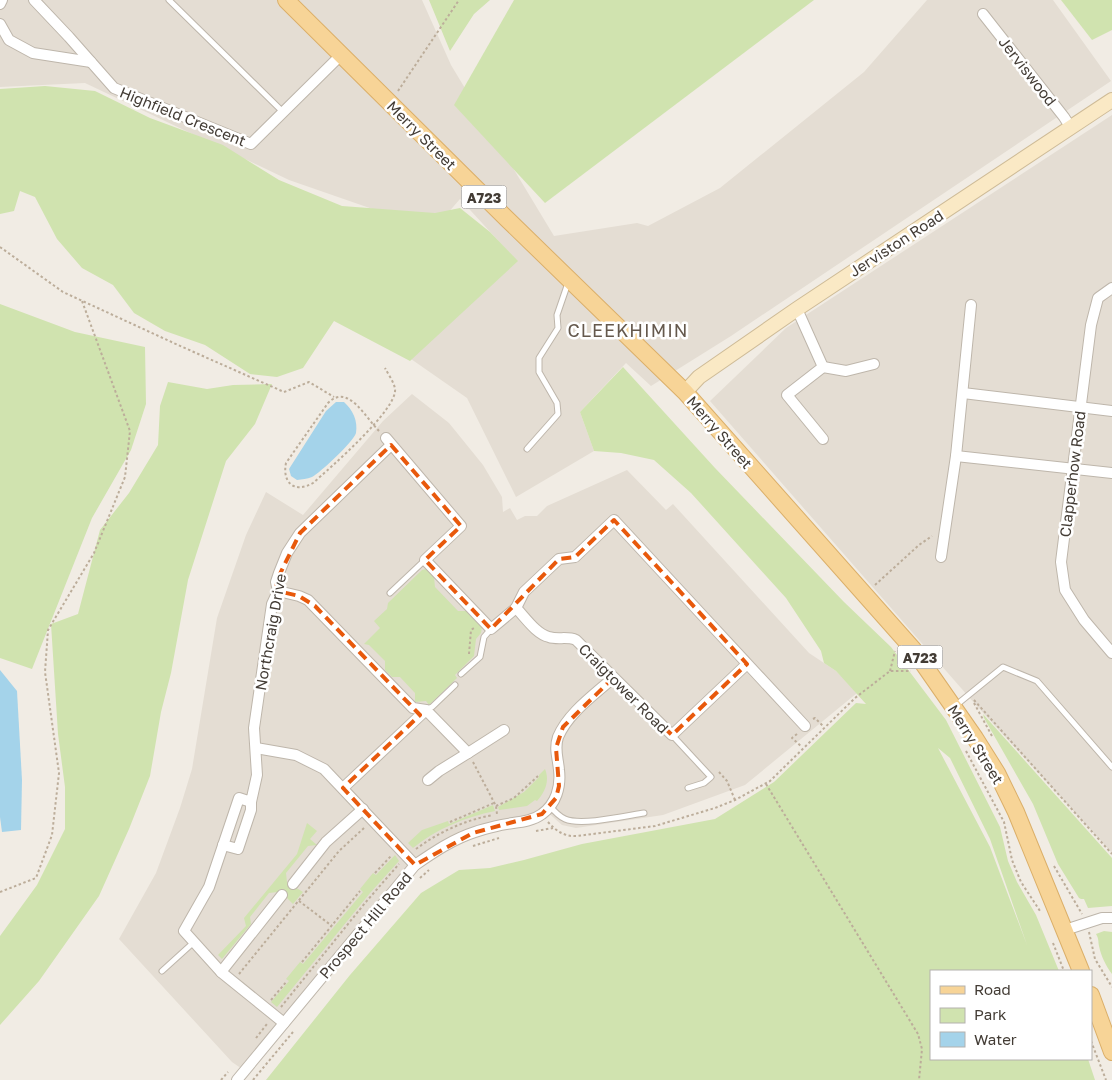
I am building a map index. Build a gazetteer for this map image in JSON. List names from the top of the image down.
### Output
{
  "streets": {
    "main road": ["Merry Street", "A723", "Jerviston Road"],
    "street": [
      "Jerviswood",
      "Highfield Crescent",
      "Clapperhow Road",
      "Northcraig Drive",
      "Craigtower Road",
      "Prospect Hill Road"
    ]
  },
  "crossings": [
    ["Jerviswood", "Jerviston Road"],
    ["Highfield Crescent", "Merry Street"],
    ["Merry Street", "Jerviston Road"],
    ["Craigtower Road", "Prospect Hill Road"]
  ],
  "districts": ["CLEEKHIMIN"],
  "legend": ["Road", "Park", "Water"]
}
